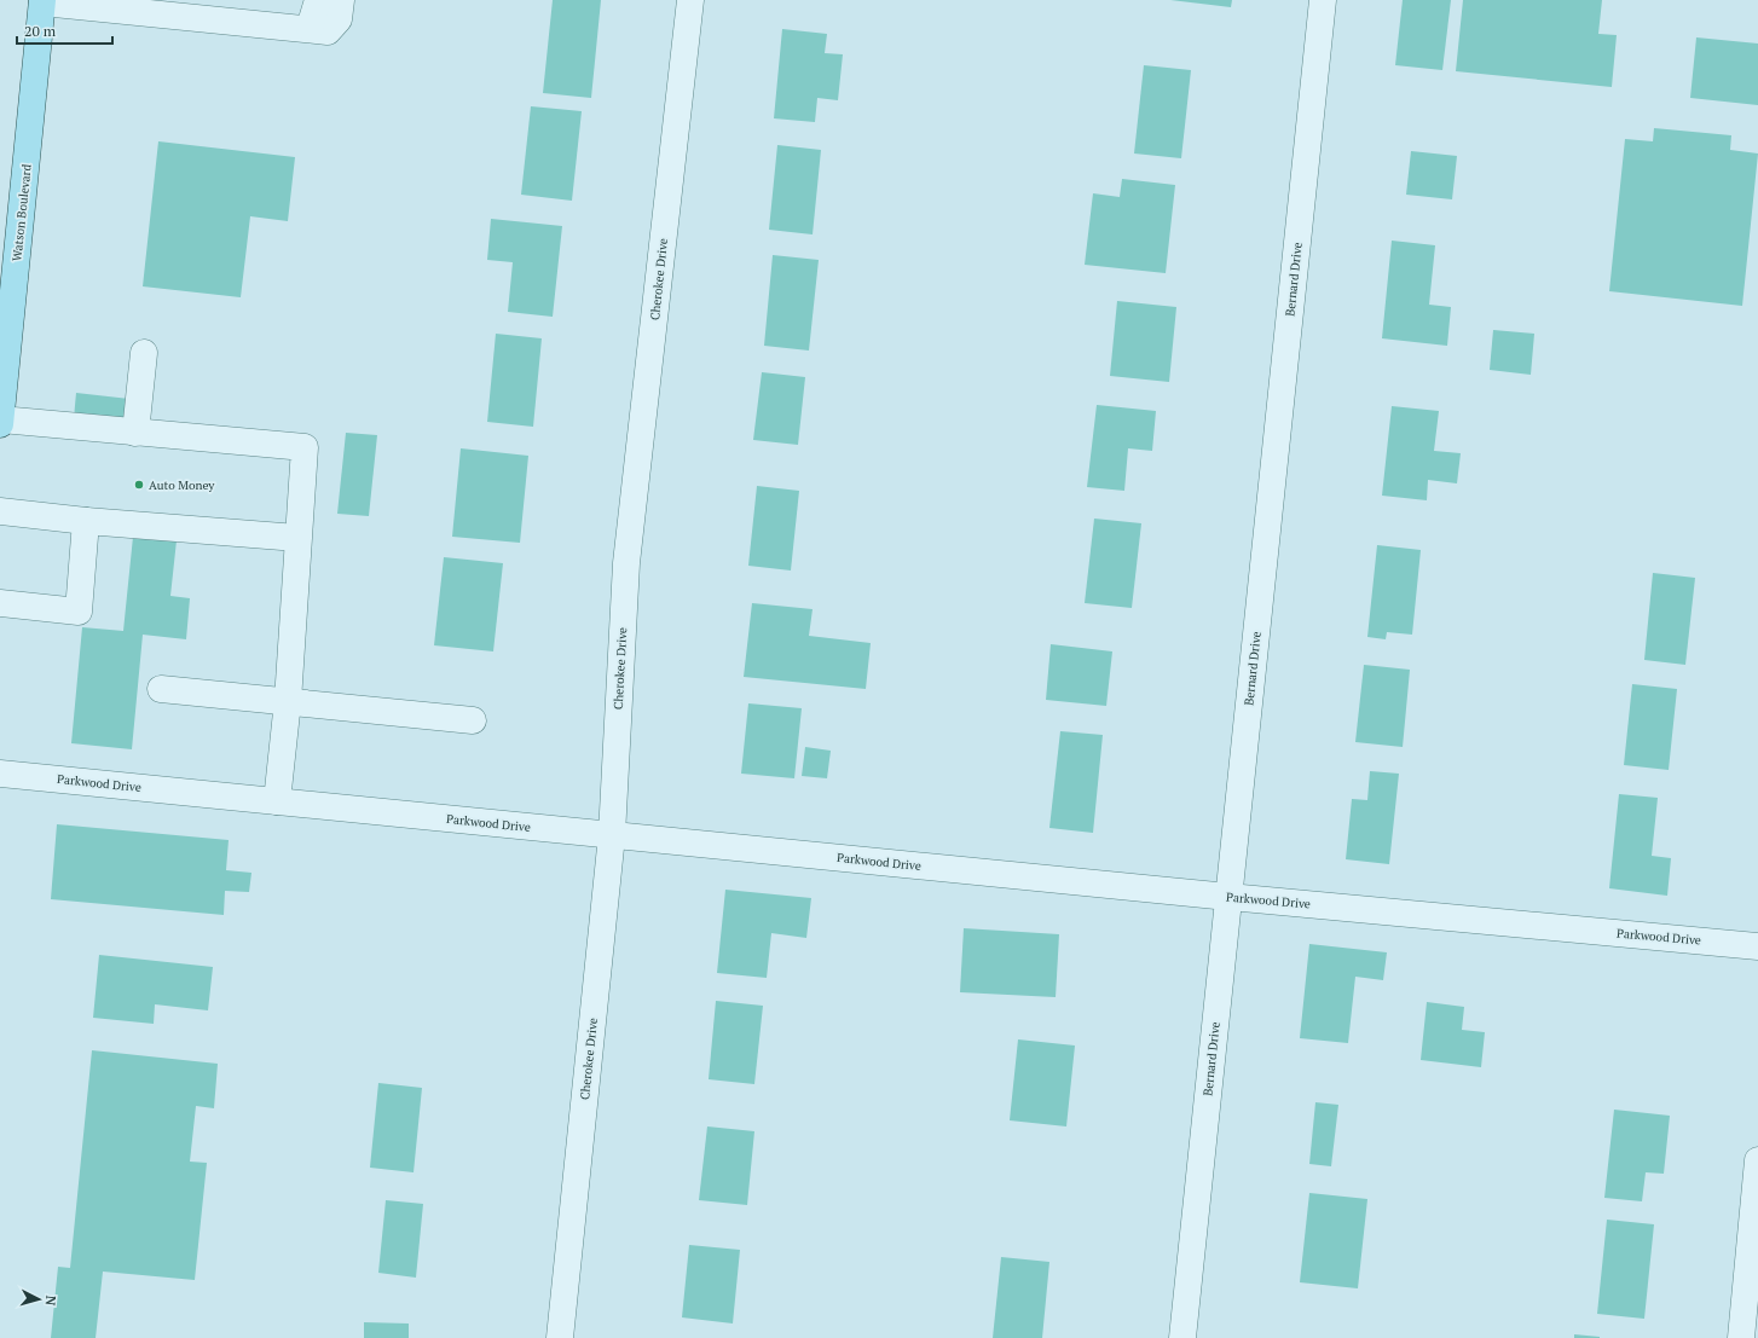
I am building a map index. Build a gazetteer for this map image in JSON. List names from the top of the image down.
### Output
{
  "streets": {
    "main road": ["Watson Boulevard"],
    "street": ["Cherokee Drive", "Bernard Drive", "Parkwood Drive"]
  },
  "crossings": [
    ["Cherokee Drive", "Parkwood Drive"],
    ["Bernard Drive", "Parkwood Drive"]
  ],
  "places": ["Auto Money"],
  "scale_bar": "20 m",
  "north": "right"
}
